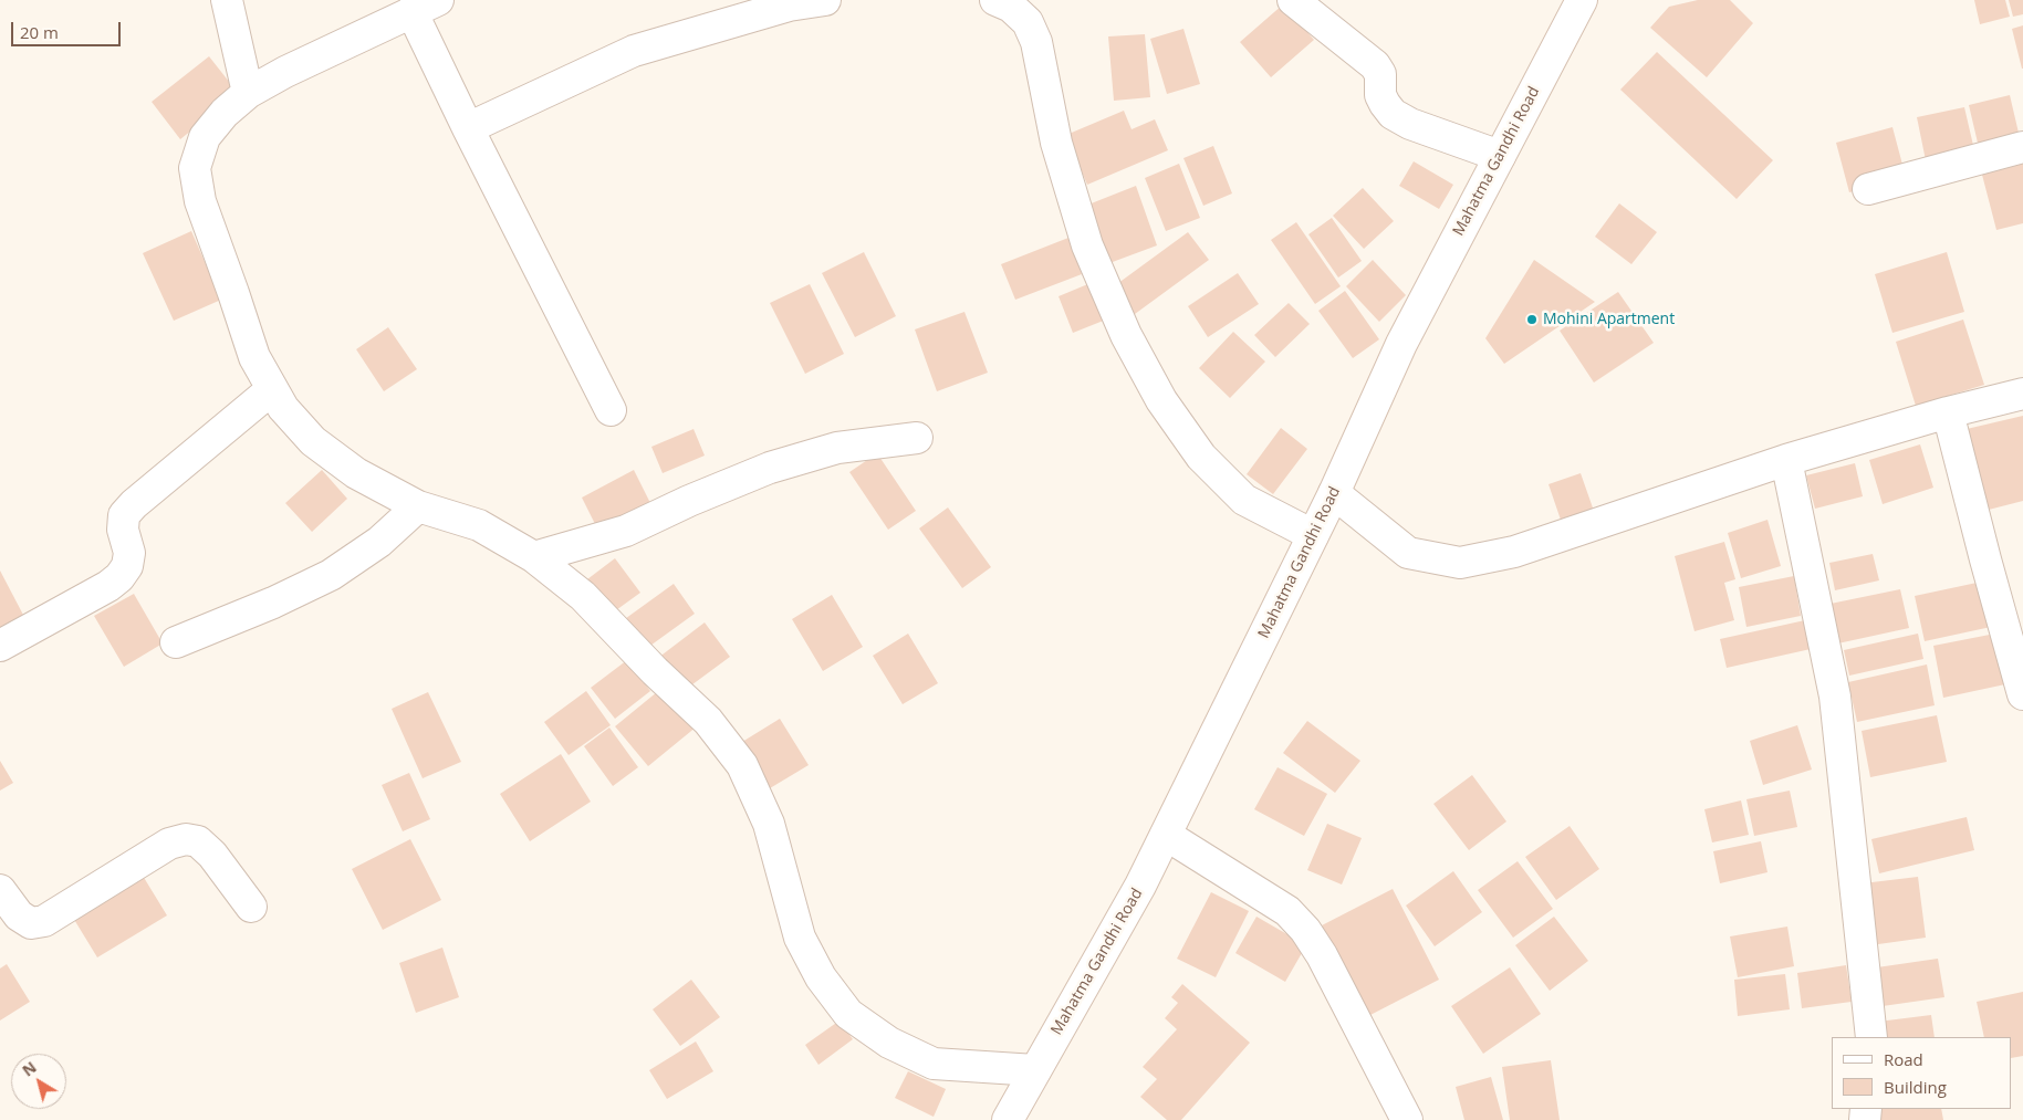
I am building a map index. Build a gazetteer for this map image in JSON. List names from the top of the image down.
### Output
{
  "streets": {
    "street": ["Mahatma Gandhi Road"]
  },
  "places": ["Mohini Apartment"],
  "legend": ["Road", "Building"],
  "scale_bar": "20 m",
  "north": "top left"
}
